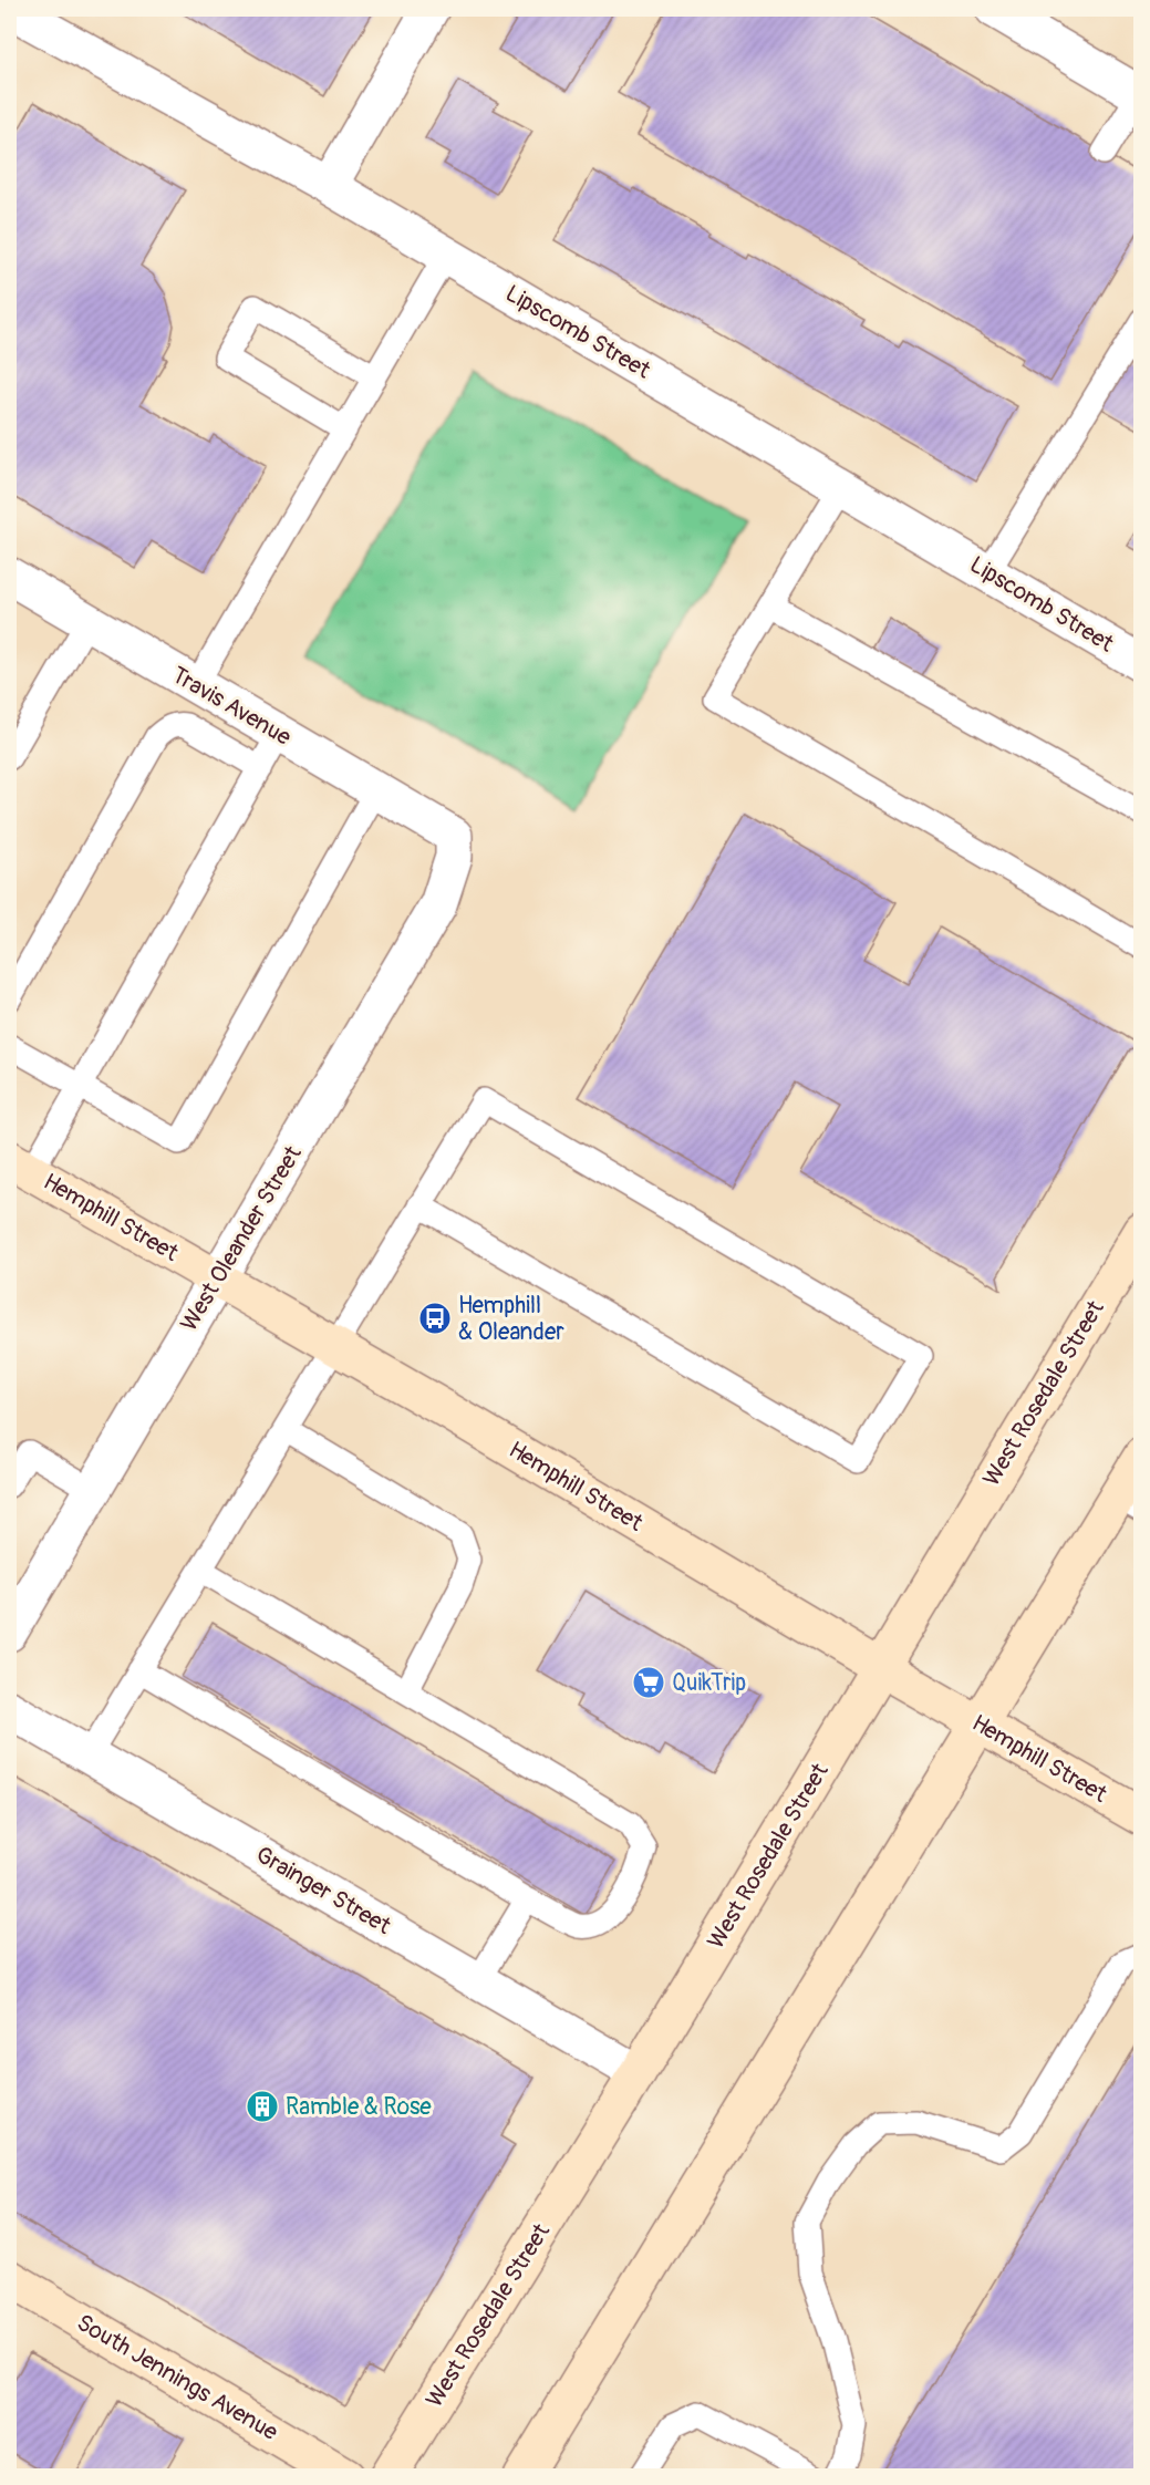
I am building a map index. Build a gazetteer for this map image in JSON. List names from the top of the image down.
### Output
{
  "streets": {
    "main road": ["Hemphill Street", "West Rosedale Street", "South Jennings Avenue"],
    "street": [
      "Lipscomb Street",
      "Travis Avenue",
      "West Oleander Street",
      "Grainger Street"
    ]
  },
  "crossings": [
    ["Travis Avenue", "West Oleander Street"],
    ["Hemphill Street", "West Oleander Street"],
    ["Hemphill Street", "West Rosedale Street"],
    ["West Rosedale Street", "Grainger Street"]
  ],
  "places": {
    "bus stop": ["Hemphill & Oleander"],
    "supermarket": ["QuikTrip"],
    "building": ["Ramble & Rose"]
  }
}
